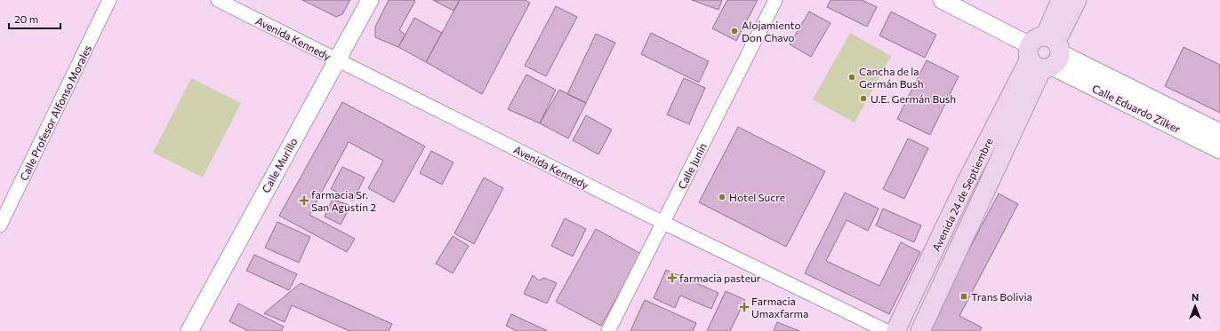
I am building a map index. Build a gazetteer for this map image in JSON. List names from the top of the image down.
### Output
{
  "streets": {
    "main road": ["Avenida 24 de Septiembre"],
    "street": [
      "Avenida Kennedy",
      "Calle Eduardo Zilker",
      "Calle Profesor Alfonso Morales",
      "Calle Murillo",
      "Calle Junín"
    ]
  },
  "crossings": [
    ["Avenida Kennedy", "Calle Murillo"],
    ["Avenida Kennedy", "Calle Junín"],
    ["Calle Eduardo Zilker", "Avenida 24 de Septiembre"]
  ],
  "places": {
    "other": [
      "Alojamiento Don Chavo",
      "Cancha de la Germán Bush",
      "U.E. Germán Bush",
      "Hotel Sucre"
    ],
    "health": ["farmacia Sr. San Agustín 2", "farmacia pasteur", "Farmacia Umaxfarma"],
    "transit": ["Trans Bolivia"]
  },
  "scale_bar": "20 m",
  "north": "top"
}
